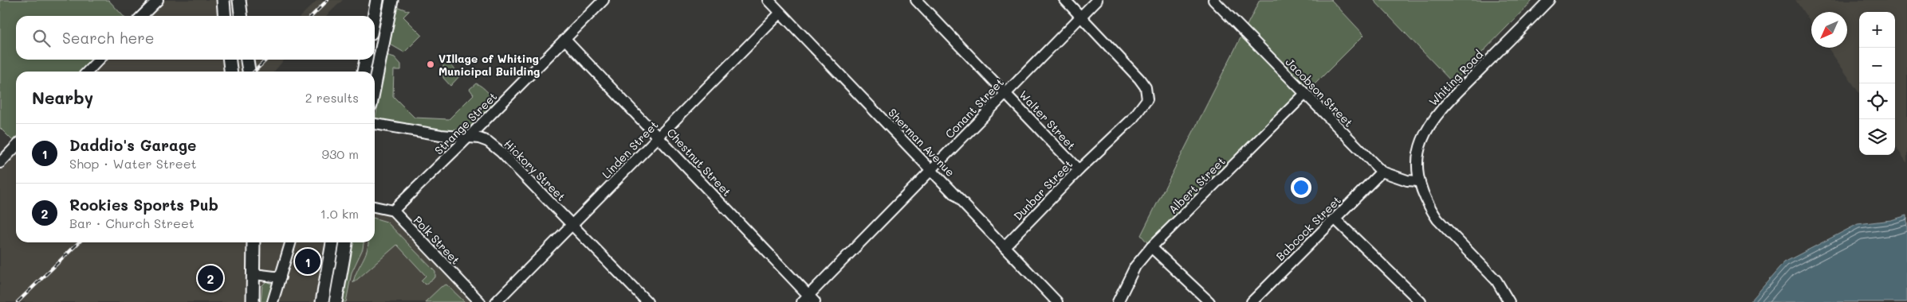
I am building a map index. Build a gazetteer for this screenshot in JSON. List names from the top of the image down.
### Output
{
  "streets": {
    "street": [
      "Whiting Road",
      "Jacobson Street",
      "Conant Street",
      "Walter Street",
      "Strange Street",
      "Sherman Avenue",
      "Linden Street",
      "Chestnut Street",
      "Hickory Street",
      "Albert Street",
      "Dunbar Street",
      "Babcock Street",
      "Polk Street"
    ]
  },
  "crossings": [
    ["Whiting Road", "Jacobson Street"],
    ["Jacobson Street", "Albert Street"],
    ["Jacobson Street", "Babcock Street"],
    ["Conant Street", "Walter Street"],
    ["Conant Street", "Sherman Avenue"],
    ["Conant Street", "Chestnut Street"],
    ["Conant Street", "Dunbar Street"],
    ["Walter Street", "Dunbar Street"],
    ["Strange Street", "Chestnut Street"],
    ["Strange Street", "Hickory Street"],
    ["Strange Street", "Polk Street"],
    ["Sherman Avenue", "Linden Street"],
    ["Sherman Avenue", "Dunbar Street"],
    ["Linden Street", "Chestnut Street"],
    ["Linden Street", "Hickory Street"]
  ],
  "places": ["VIllage of Whiting Municipal Building"],
  "north": "bottom left",
  "page": {
    "map_buttons": ["+", "−"],
    "search": "Search here",
    "heading": ["Nearby", "2 results"],
    "list": [
      {
        "mark": "1",
        "name": "Daddio's Garage",
        "note": "Shop · Water Street",
        "value": "930 m"
      },
      {
        "mark": "2",
        "name": "Rookies Sports Pub",
        "note": "Bar · Church Street",
        "value": "1.0 km"
      }
    ],
    "pins": ["1", "2"]
  }
}
